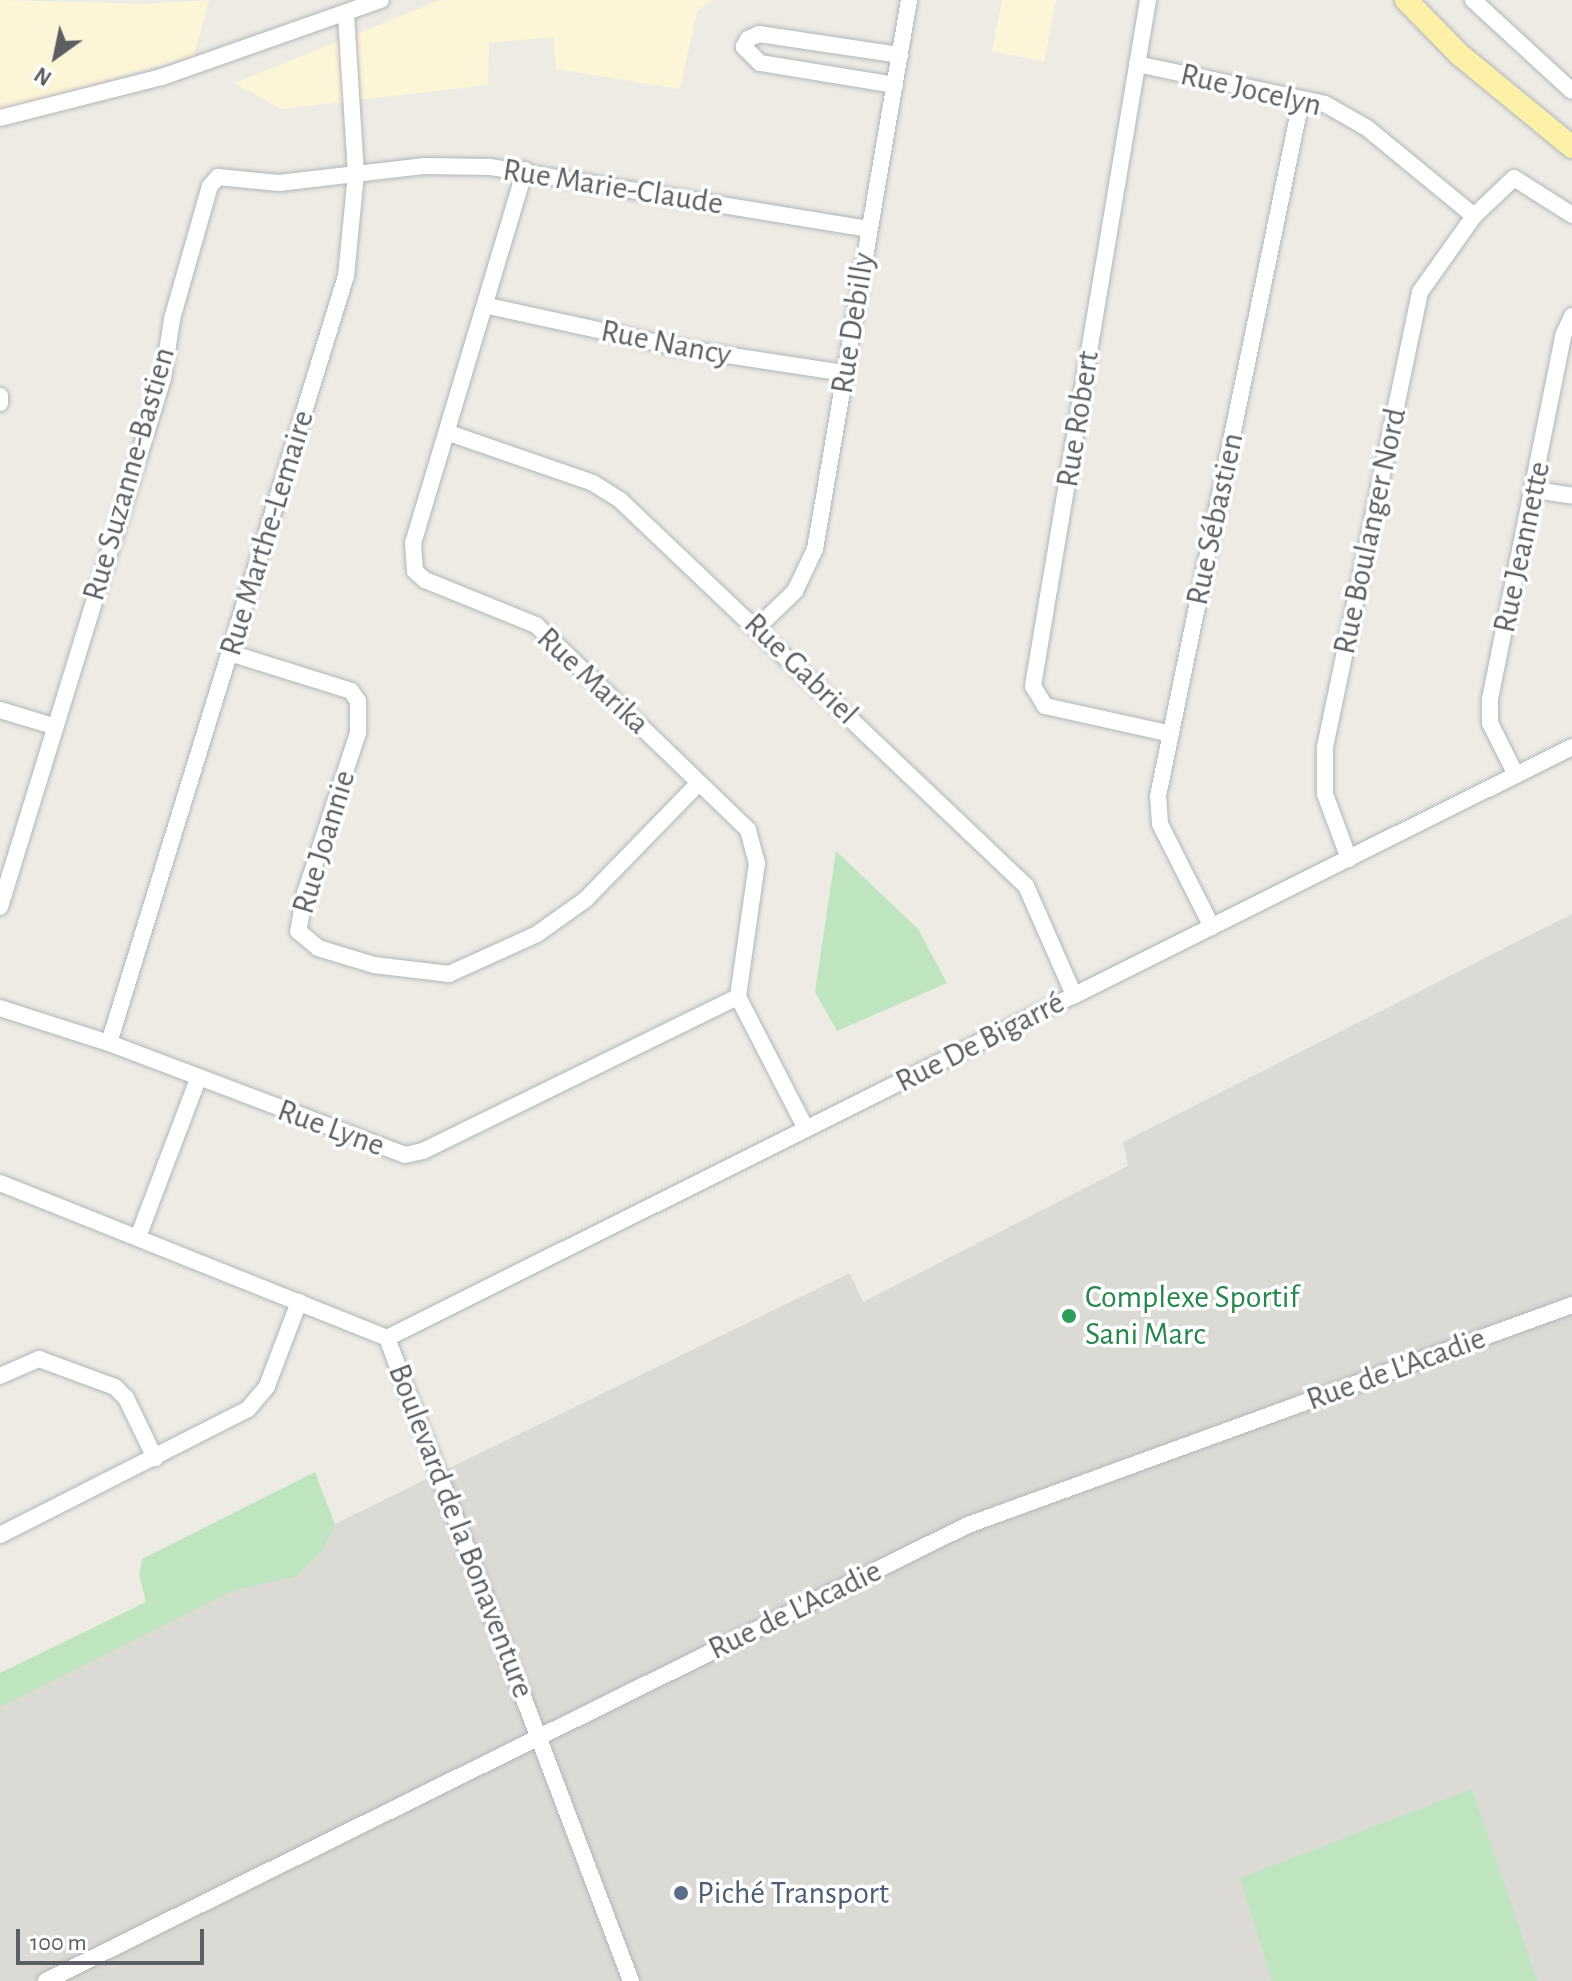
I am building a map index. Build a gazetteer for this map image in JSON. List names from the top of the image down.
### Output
{
  "streets": {
    "street": [
      "Rue Jocelyn",
      "Rue Marie-Claude",
      "Rue Debilly",
      "Rue Nancy",
      "Rue Robert",
      "Rue Suzanne-Bastien",
      "Rue Sébastien",
      "Rue Boulanger Nord",
      "Rue Marthe-Lemaire",
      "Rue Jeannette",
      "Rue Gabriel",
      "Rue Marika",
      "Rue Joannie",
      "Rue De Bigarré",
      "Rue Lyne",
      "Rue de L'Acadie",
      "Boulevard de la Bonaventure"
    ]
  },
  "crossings": [
    ["Rue Jocelyn", "Rue Robert"],
    ["Rue Jocelyn", "Rue Sébastien"],
    ["Rue Jocelyn", "Rue Boulanger Nord"],
    ["Rue Marie-Claude", "Rue Debilly"],
    ["Rue Marie-Claude", "Rue Suzanne-Bastien"],
    ["Rue Marie-Claude", "Rue Marthe-Lemaire"],
    ["Rue Marie-Claude", "Rue Marika"],
    ["Rue Debilly", "Rue Nancy"],
    ["Rue Debilly", "Rue Gabriel"],
    ["Rue Nancy", "Rue Marika"],
    ["Rue Robert", "Rue Sébastien"],
    ["Rue Suzanne-Bastien", "Rue Marthe-Lemaire"],
    ["Rue Sébastien", "Rue De Bigarré"],
    ["Rue Boulanger Nord", "Rue De Bigarré"],
    ["Rue Marthe-Lemaire", "Rue Joannie"],
    ["Rue Marthe-Lemaire", "Rue Lyne"],
    ["Rue Jeannette", "Rue De Bigarré"],
    ["Rue Gabriel", "Rue Marika"],
    ["Rue Gabriel", "Rue De Bigarré"],
    ["Rue Marika", "Rue Joannie"],
    ["Rue Marika", "Rue Lyne"],
    ["Rue De Bigarré", "Boulevard de la Bonaventure"],
    ["Rue de L'Acadie", "Boulevard de la Bonaventure"]
  ],
  "places": ["Complexe Sportif Sani Marc", "Piché Transport"],
  "scale_bar": "100 m",
  "north": "bottom left"
}
